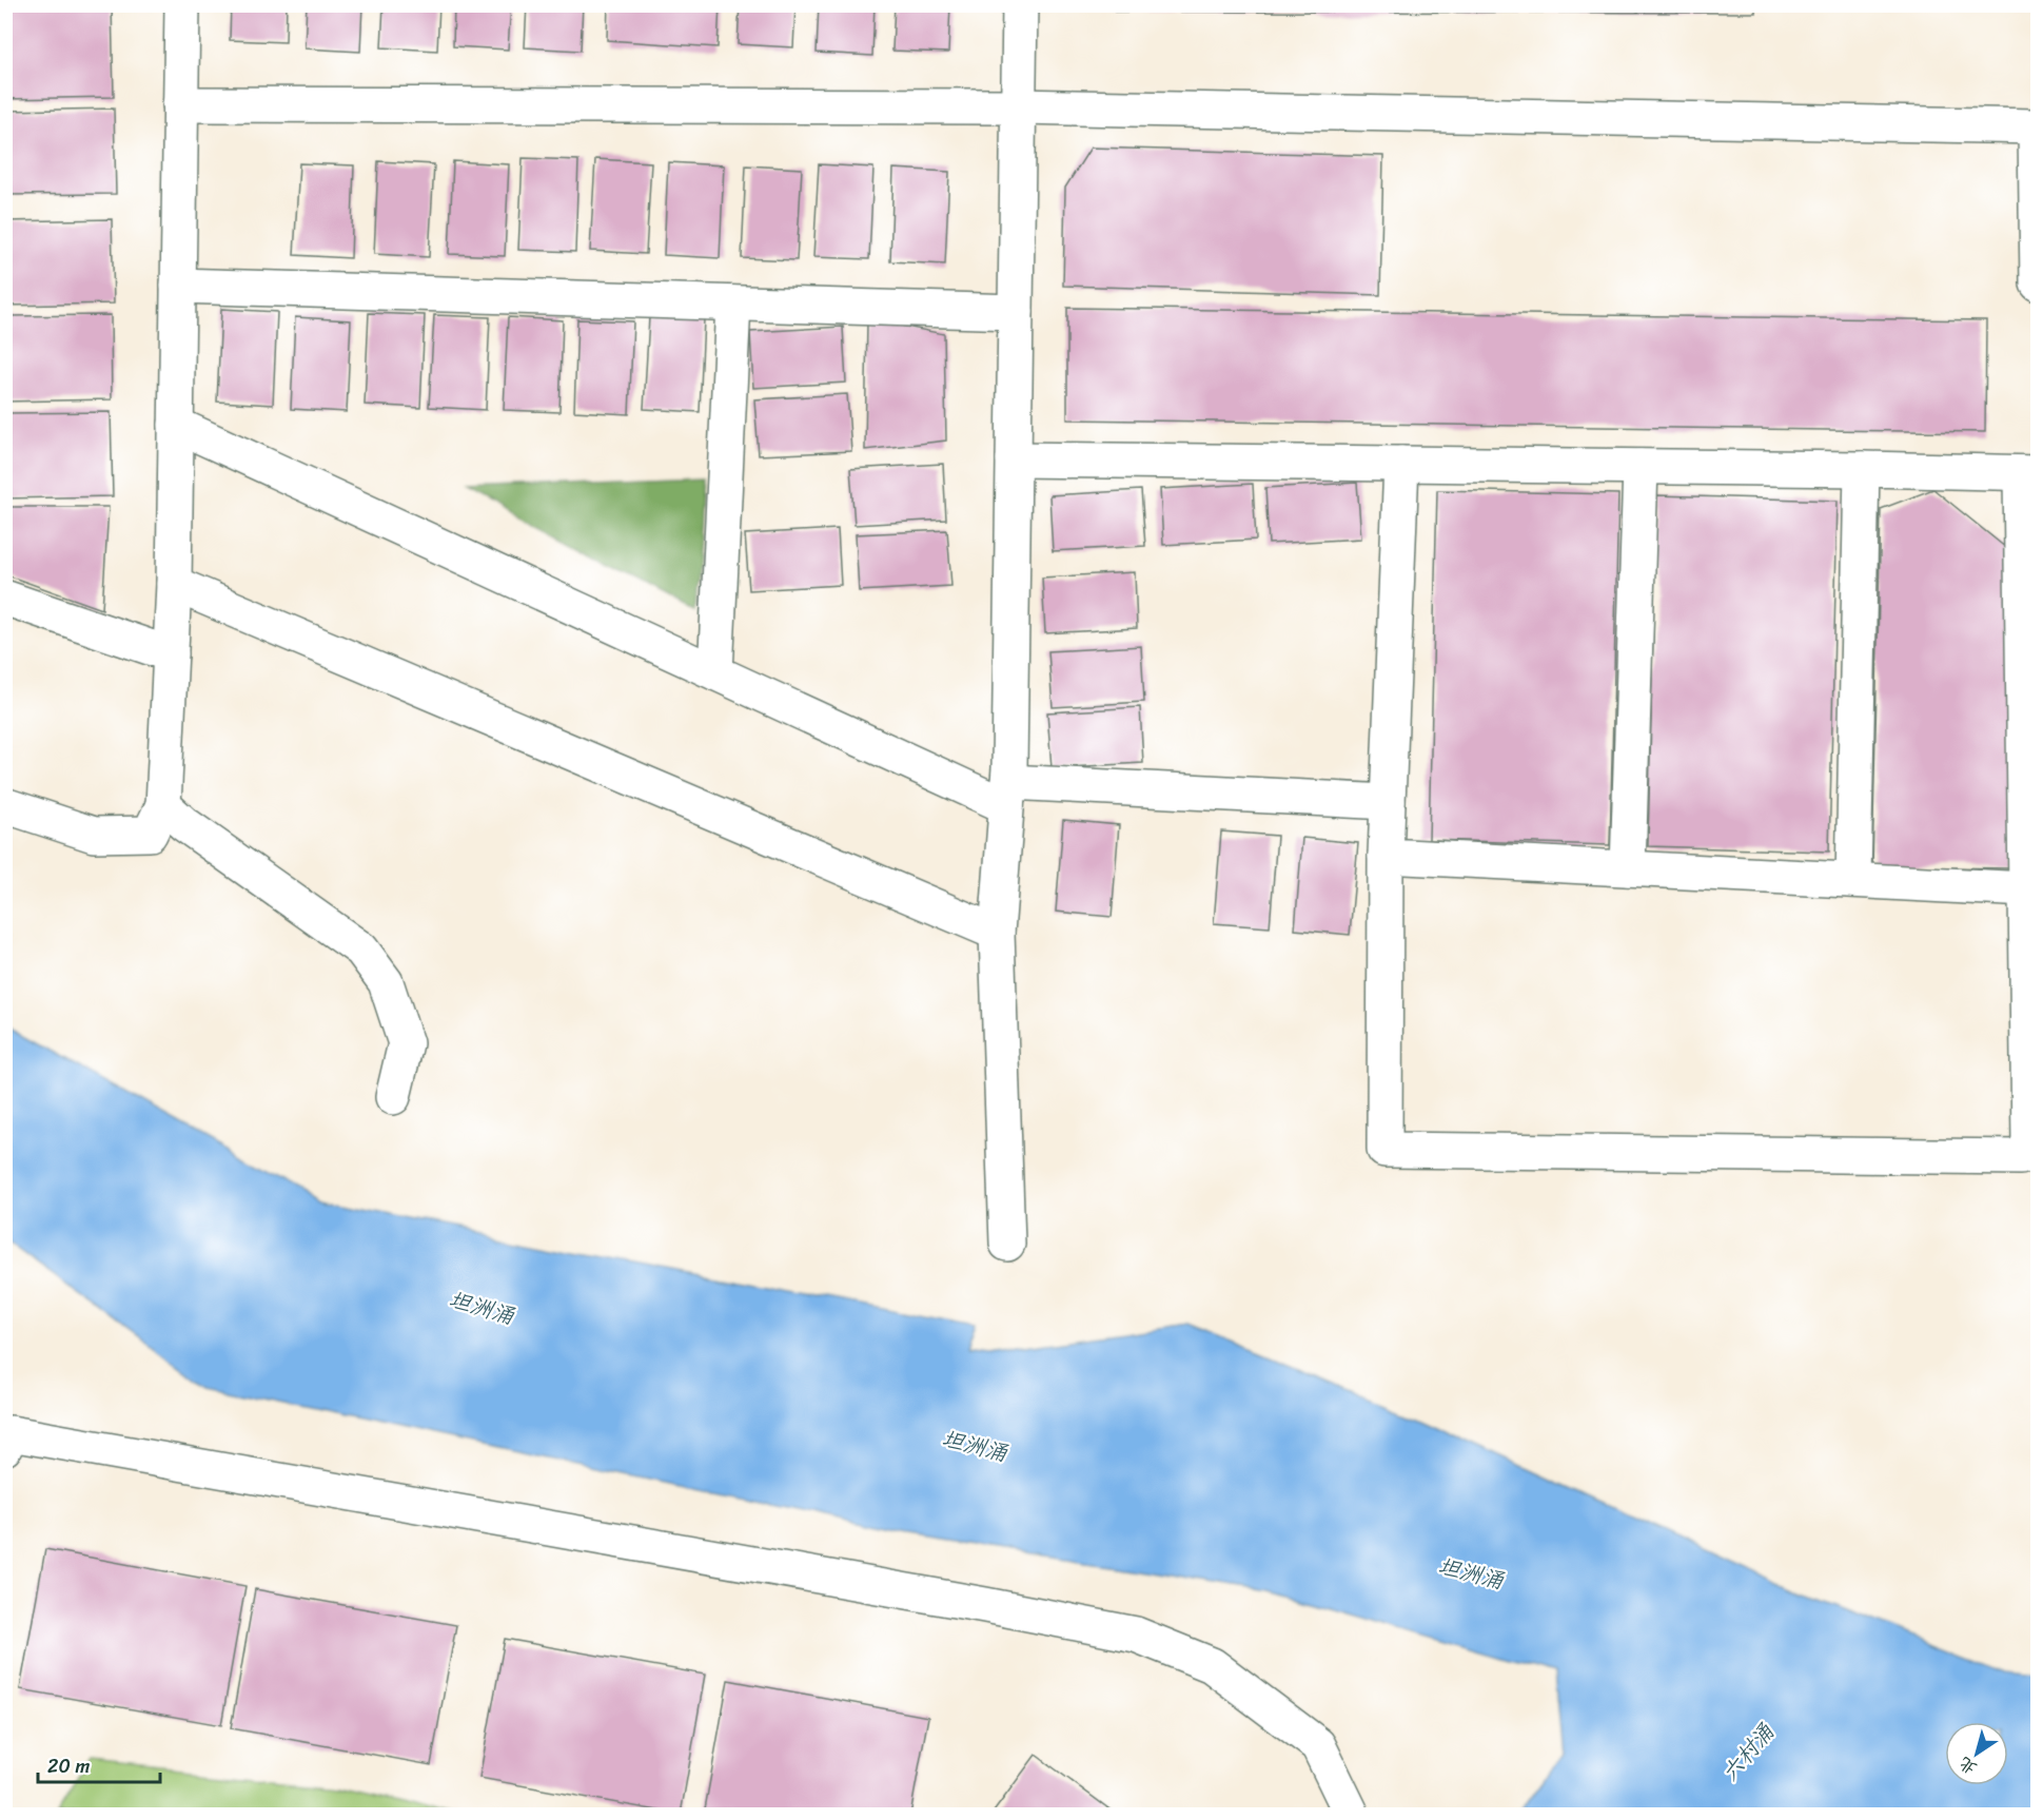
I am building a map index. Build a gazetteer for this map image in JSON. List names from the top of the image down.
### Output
{
  "water": ["坦洲涌", "六村涌"],
  "scale_bar": "20 m",
  "north": "bottom left"
}
